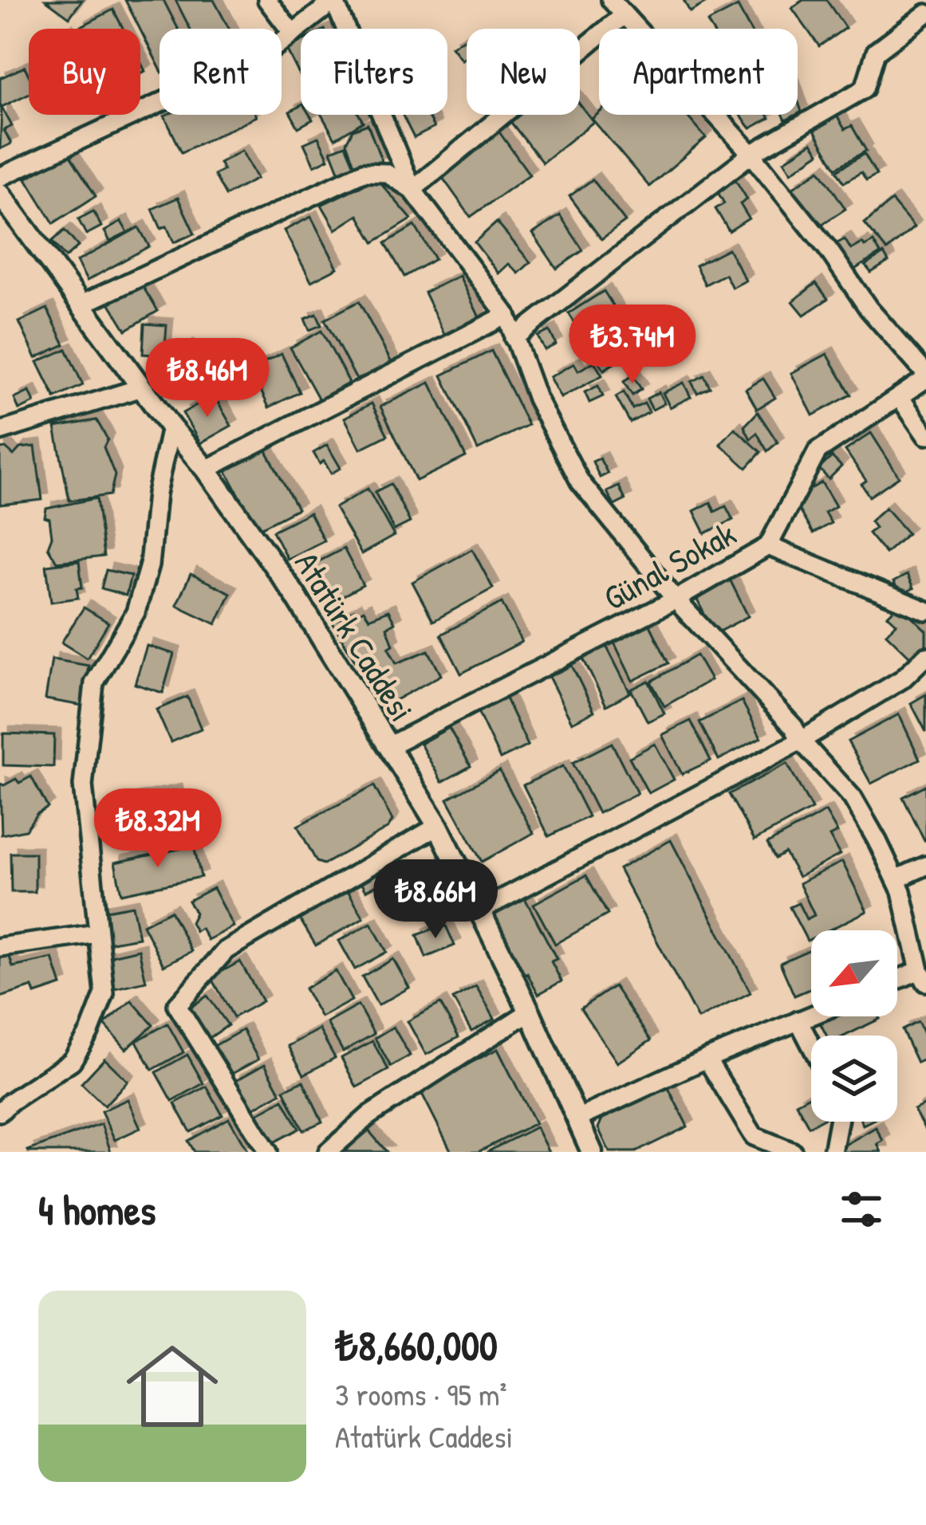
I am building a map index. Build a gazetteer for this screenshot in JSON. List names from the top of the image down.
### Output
{
  "streets": {
    "street": ["Günal Sokak", "Atatürk Caddesi"]
  },
  "crossings": [
    ["Günal Sokak", "Atatürk Caddesi"]
  ],
  "north": "bottom left",
  "page": {
    "chip": [
      "Buy",
      "Rent",
      "Filters",
      "New",
      "Apartment"
    ],
    "price": [
      "₺3.74M",
      "₺8.46M",
      "₺8.32M",
      "₺8.66M"
    ],
    "heading": "4 homes",
    "list": [
      {
        "name": "₺8,660,000",
        "note": "3 rooms · 95 m² · Atatürk Caddesi"
      }
    ]
  }
}
